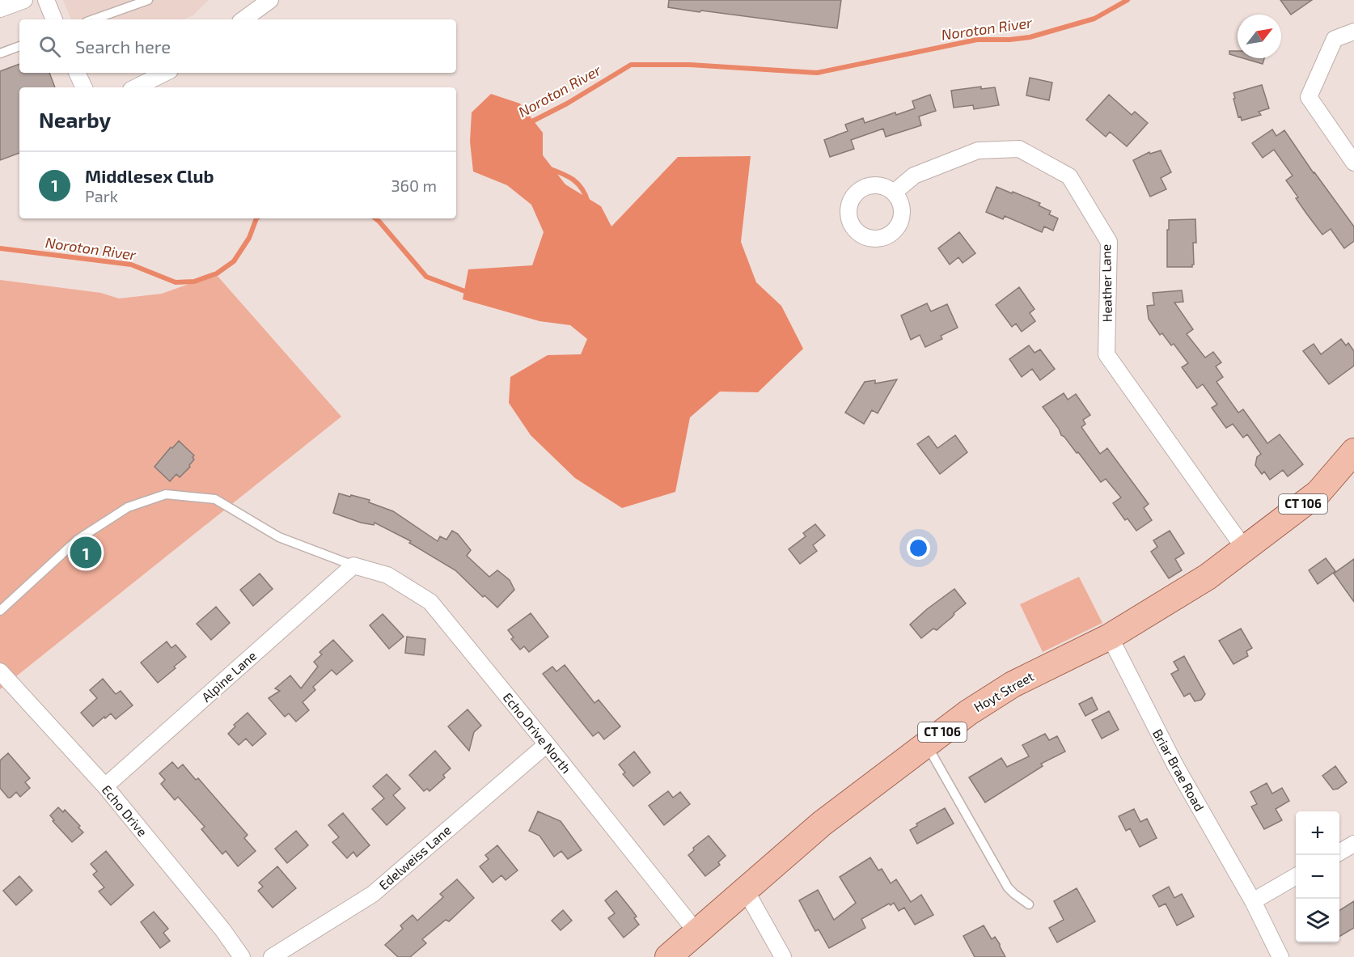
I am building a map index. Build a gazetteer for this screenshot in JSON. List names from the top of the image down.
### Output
{
  "streets": {
    "main road": ["CT 106", "Hoyt Street"],
    "street": [
      "Heather Lane",
      "Alpine Lane",
      "Echo Drive North",
      "Briar Brae Road",
      "Echo Drive",
      "Edelweiss Lane"
    ]
  },
  "crossings": [
    ["Heather Lane", "Hoyt Street"],
    ["Alpine Lane", "Echo Drive North"],
    ["Alpine Lane", "Echo Drive"],
    ["Hoyt Street", "Echo Drive North"],
    ["Hoyt Street", "Briar Brae Road"],
    ["Echo Drive North", "Edelweiss Lane"]
  ],
  "water": ["Noroton River"],
  "north": "top right",
  "page": {
    "search": "Search here",
    "heading": "Nearby",
    "list": [
      {
        "mark": "1",
        "name": "Middlesex Club",
        "note": "Park",
        "value": "360 m"
      }
    ],
    "pins": "1",
    "map_buttons": ["+", "−"]
  }
}
